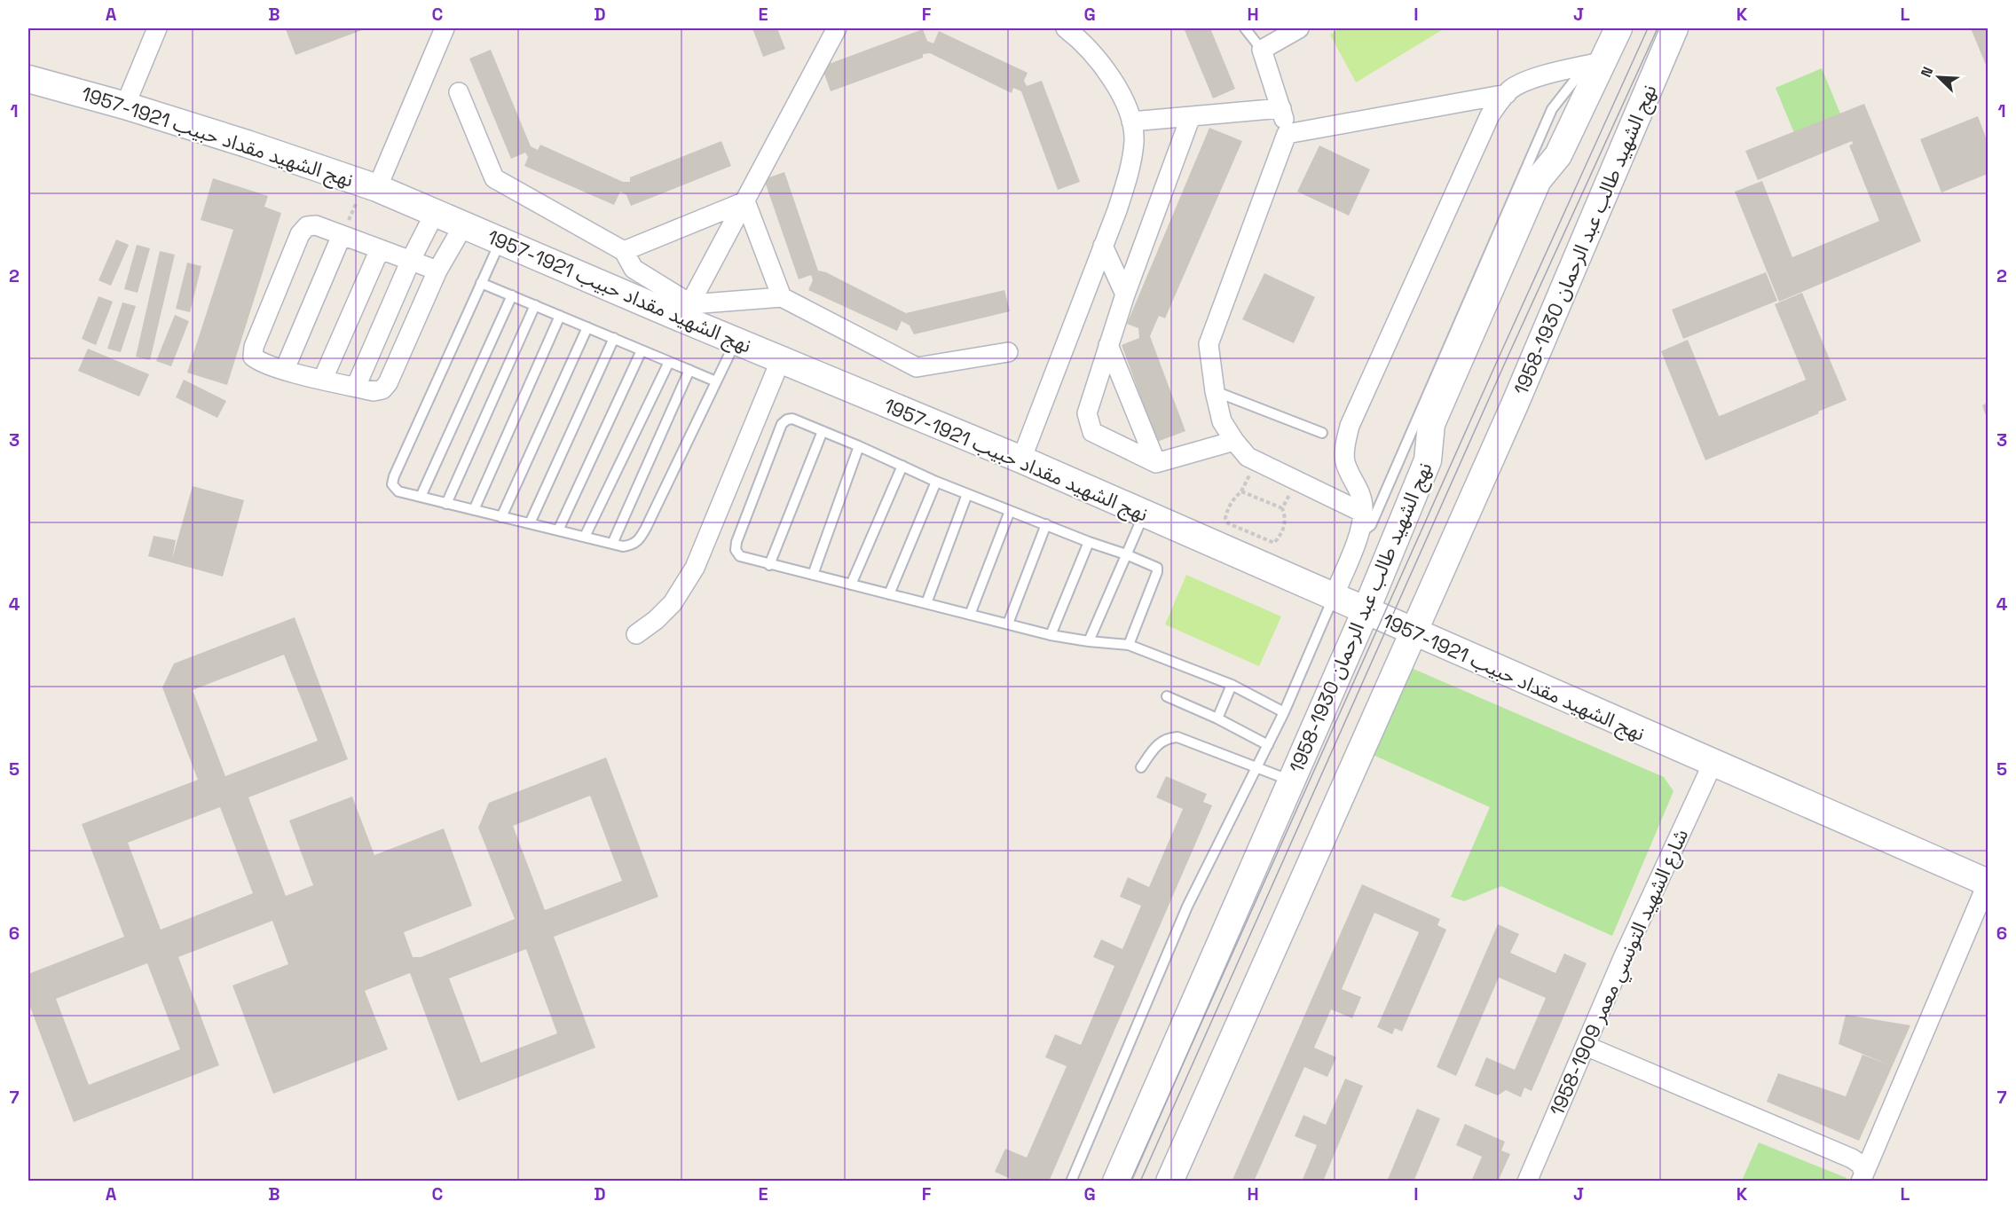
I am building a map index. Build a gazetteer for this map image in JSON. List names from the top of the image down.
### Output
{
  "streets": {
    "main road": ["نهج الشهيد مقداد حبيب 1921-1957", "نهج الشهيد طالب عبد الرحمان 1930-1958"],
    "street": ["شارع الشهيد التونسي معمر 1909-1958"]
  },
  "crossings": [
    ["نهج الشهيد مقداد حبيب 1921-1957", "نهج الشهيد طالب عبد الرحمان 1930-1958"],
    ["نهج الشهيد مقداد حبيب 1921-1957", "شارع الشهيد التونسي معمر 1909-1958"]
  ],
  "north": "top left",
  "grid": {
    "columns": [
      "A",
      "B",
      "C",
      "D",
      "E",
      "F",
      "G",
      "H",
      "I",
      "J",
      "K",
      "L"
    ],
    "rows": [
      "1",
      "2",
      "3",
      "4",
      "5",
      "6",
      "7"
    ]
  }
}
